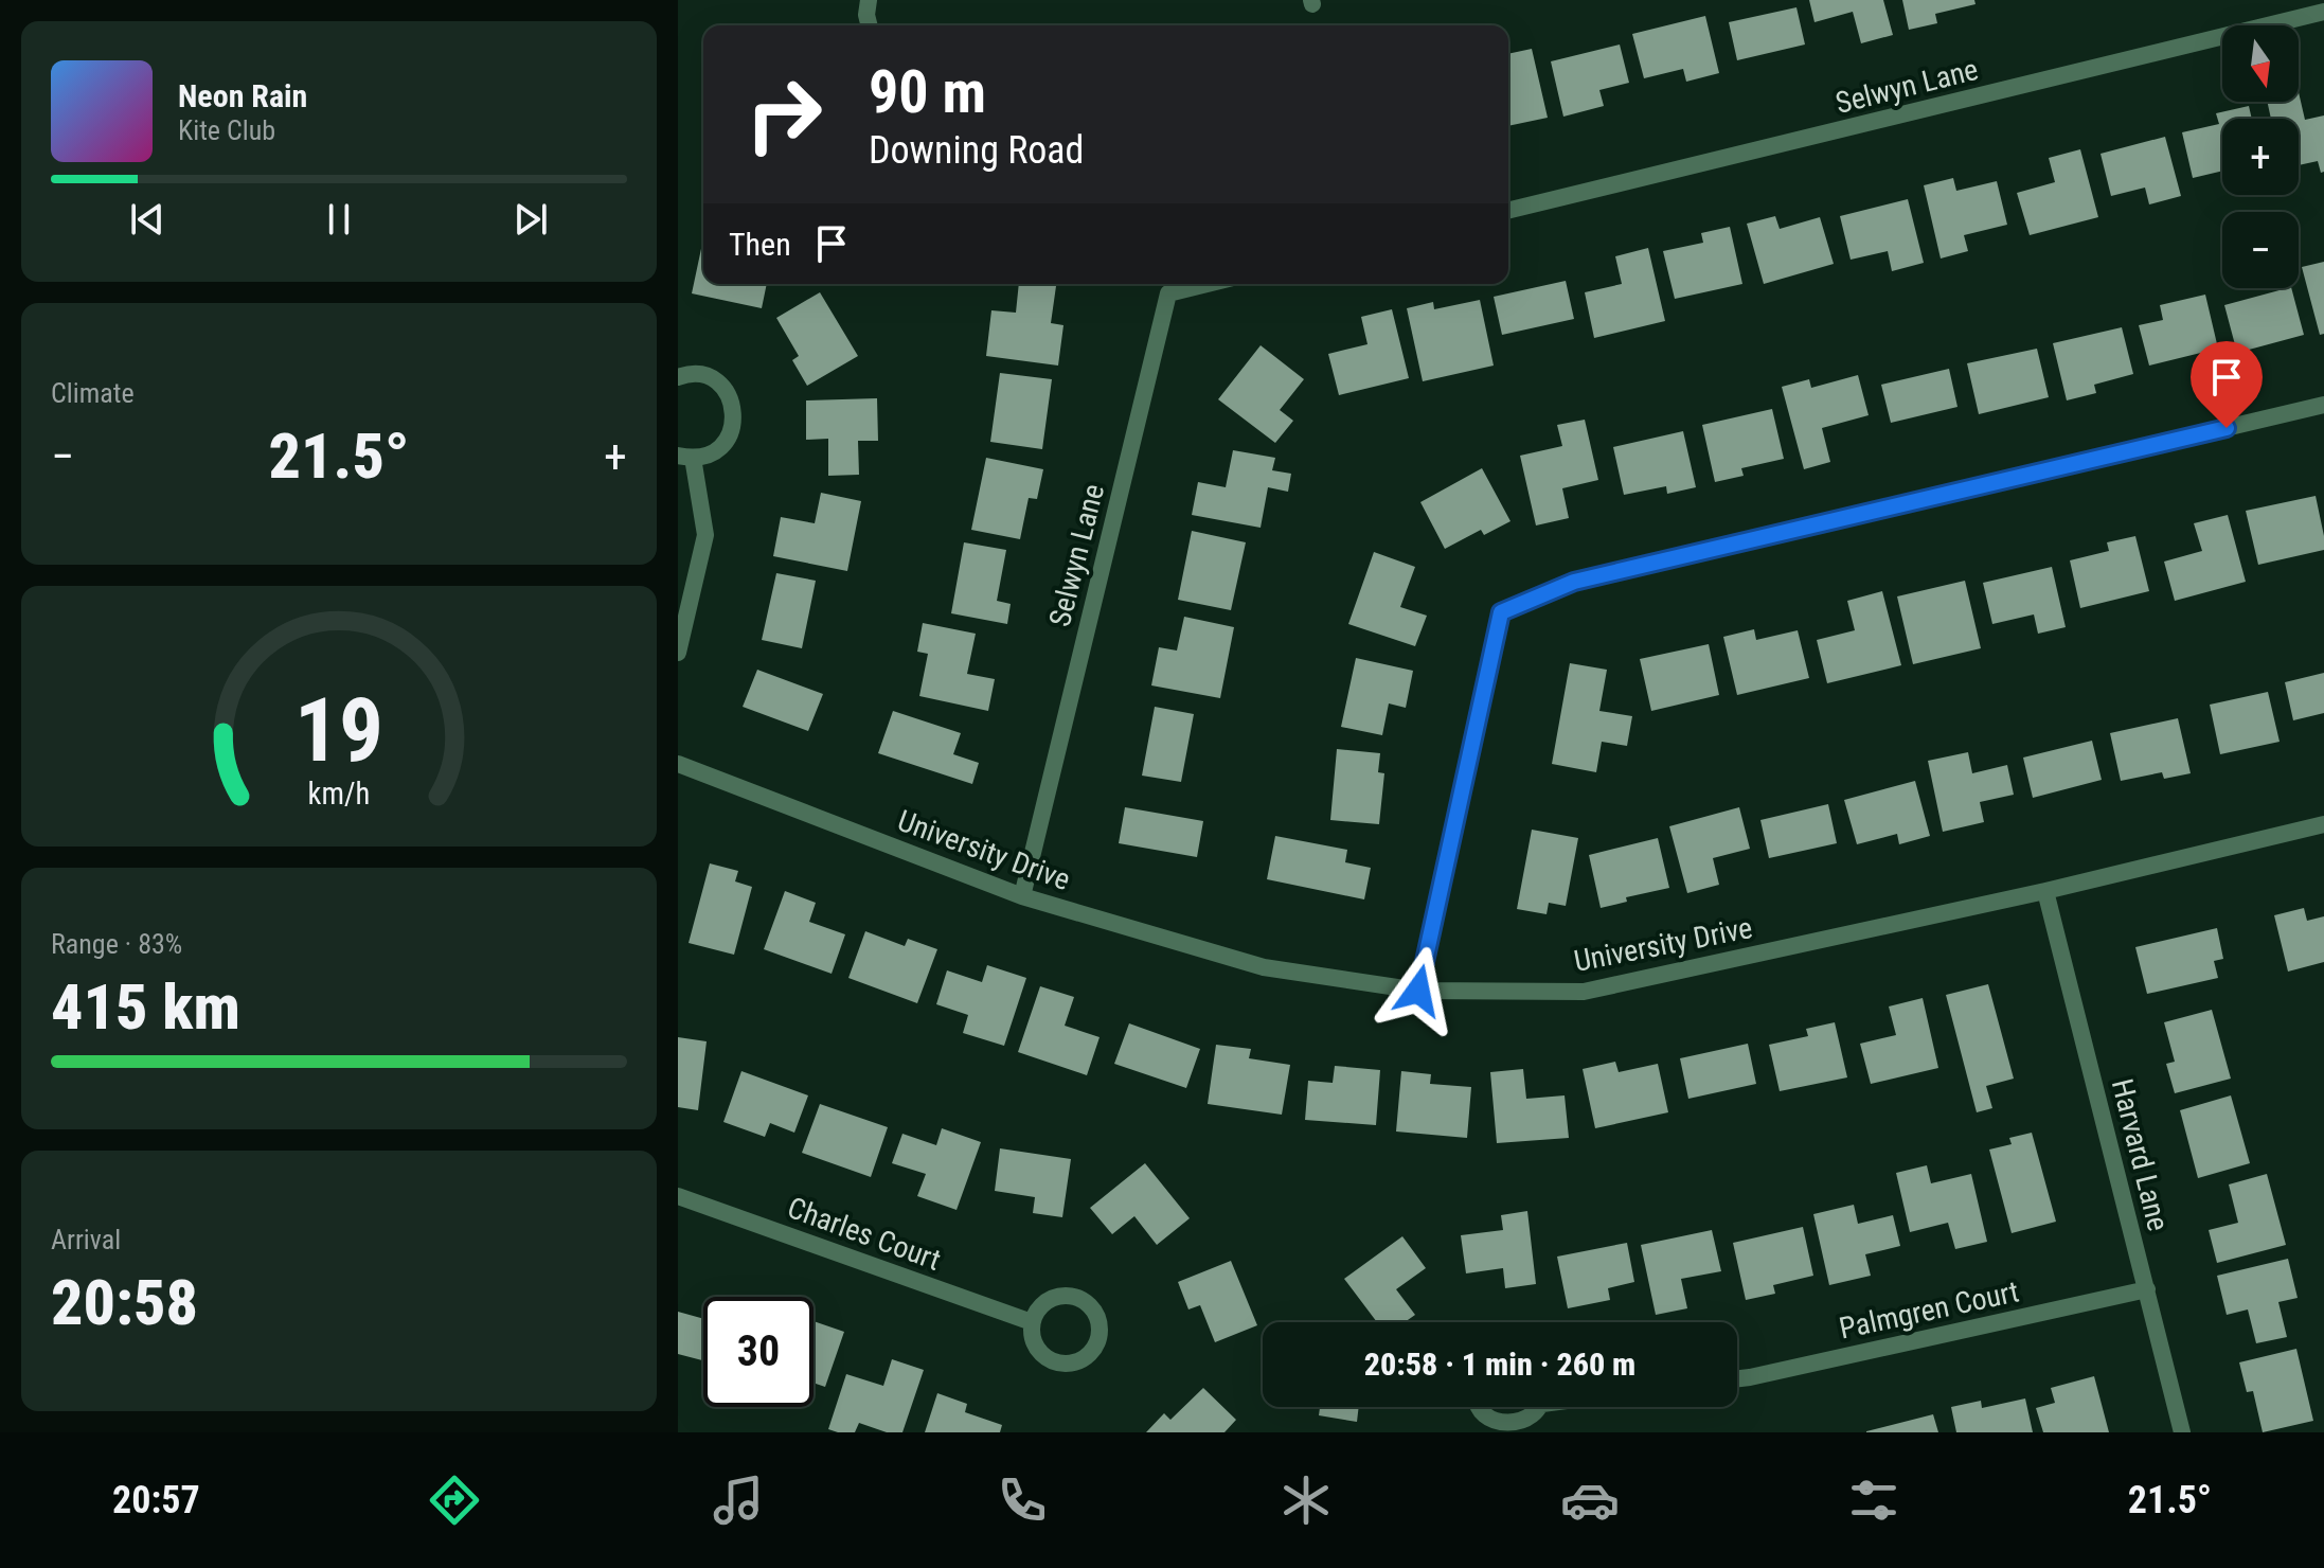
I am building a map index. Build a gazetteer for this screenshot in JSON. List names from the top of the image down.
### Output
{
  "streets": {
    "street": [
      "Selwyn Lane",
      "University Drive",
      "Harvard Lane",
      "Charles Court",
      "Palmgren Court"
    ]
  },
  "crossings": [
    ["Selwyn Lane", "University Drive"],
    ["University Drive", "Harvard Lane"],
    ["Harvard Lane", "Palmgren Court"]
  ],
  "north": "bottom",
  "page": {
    "map_buttons": ["+", "−"],
    "turn": ["90 m", "Downing Road"],
    "song": ["Neon Rain", "Kite Club"],
    "then": "Then",
    "tile": [
      "Climate",
      ["Range · 83%", "415 km"],
      ["Arrival", "20:58"]
    ],
    "heat": ["−", "21.5°", "+"],
    "limit": "30",
    "trip": "20:58 · 1 min · 260 m",
    "tabs": ["20:57", "21.5°"],
    "gauge": ["19", "km/h"]
  }
}
